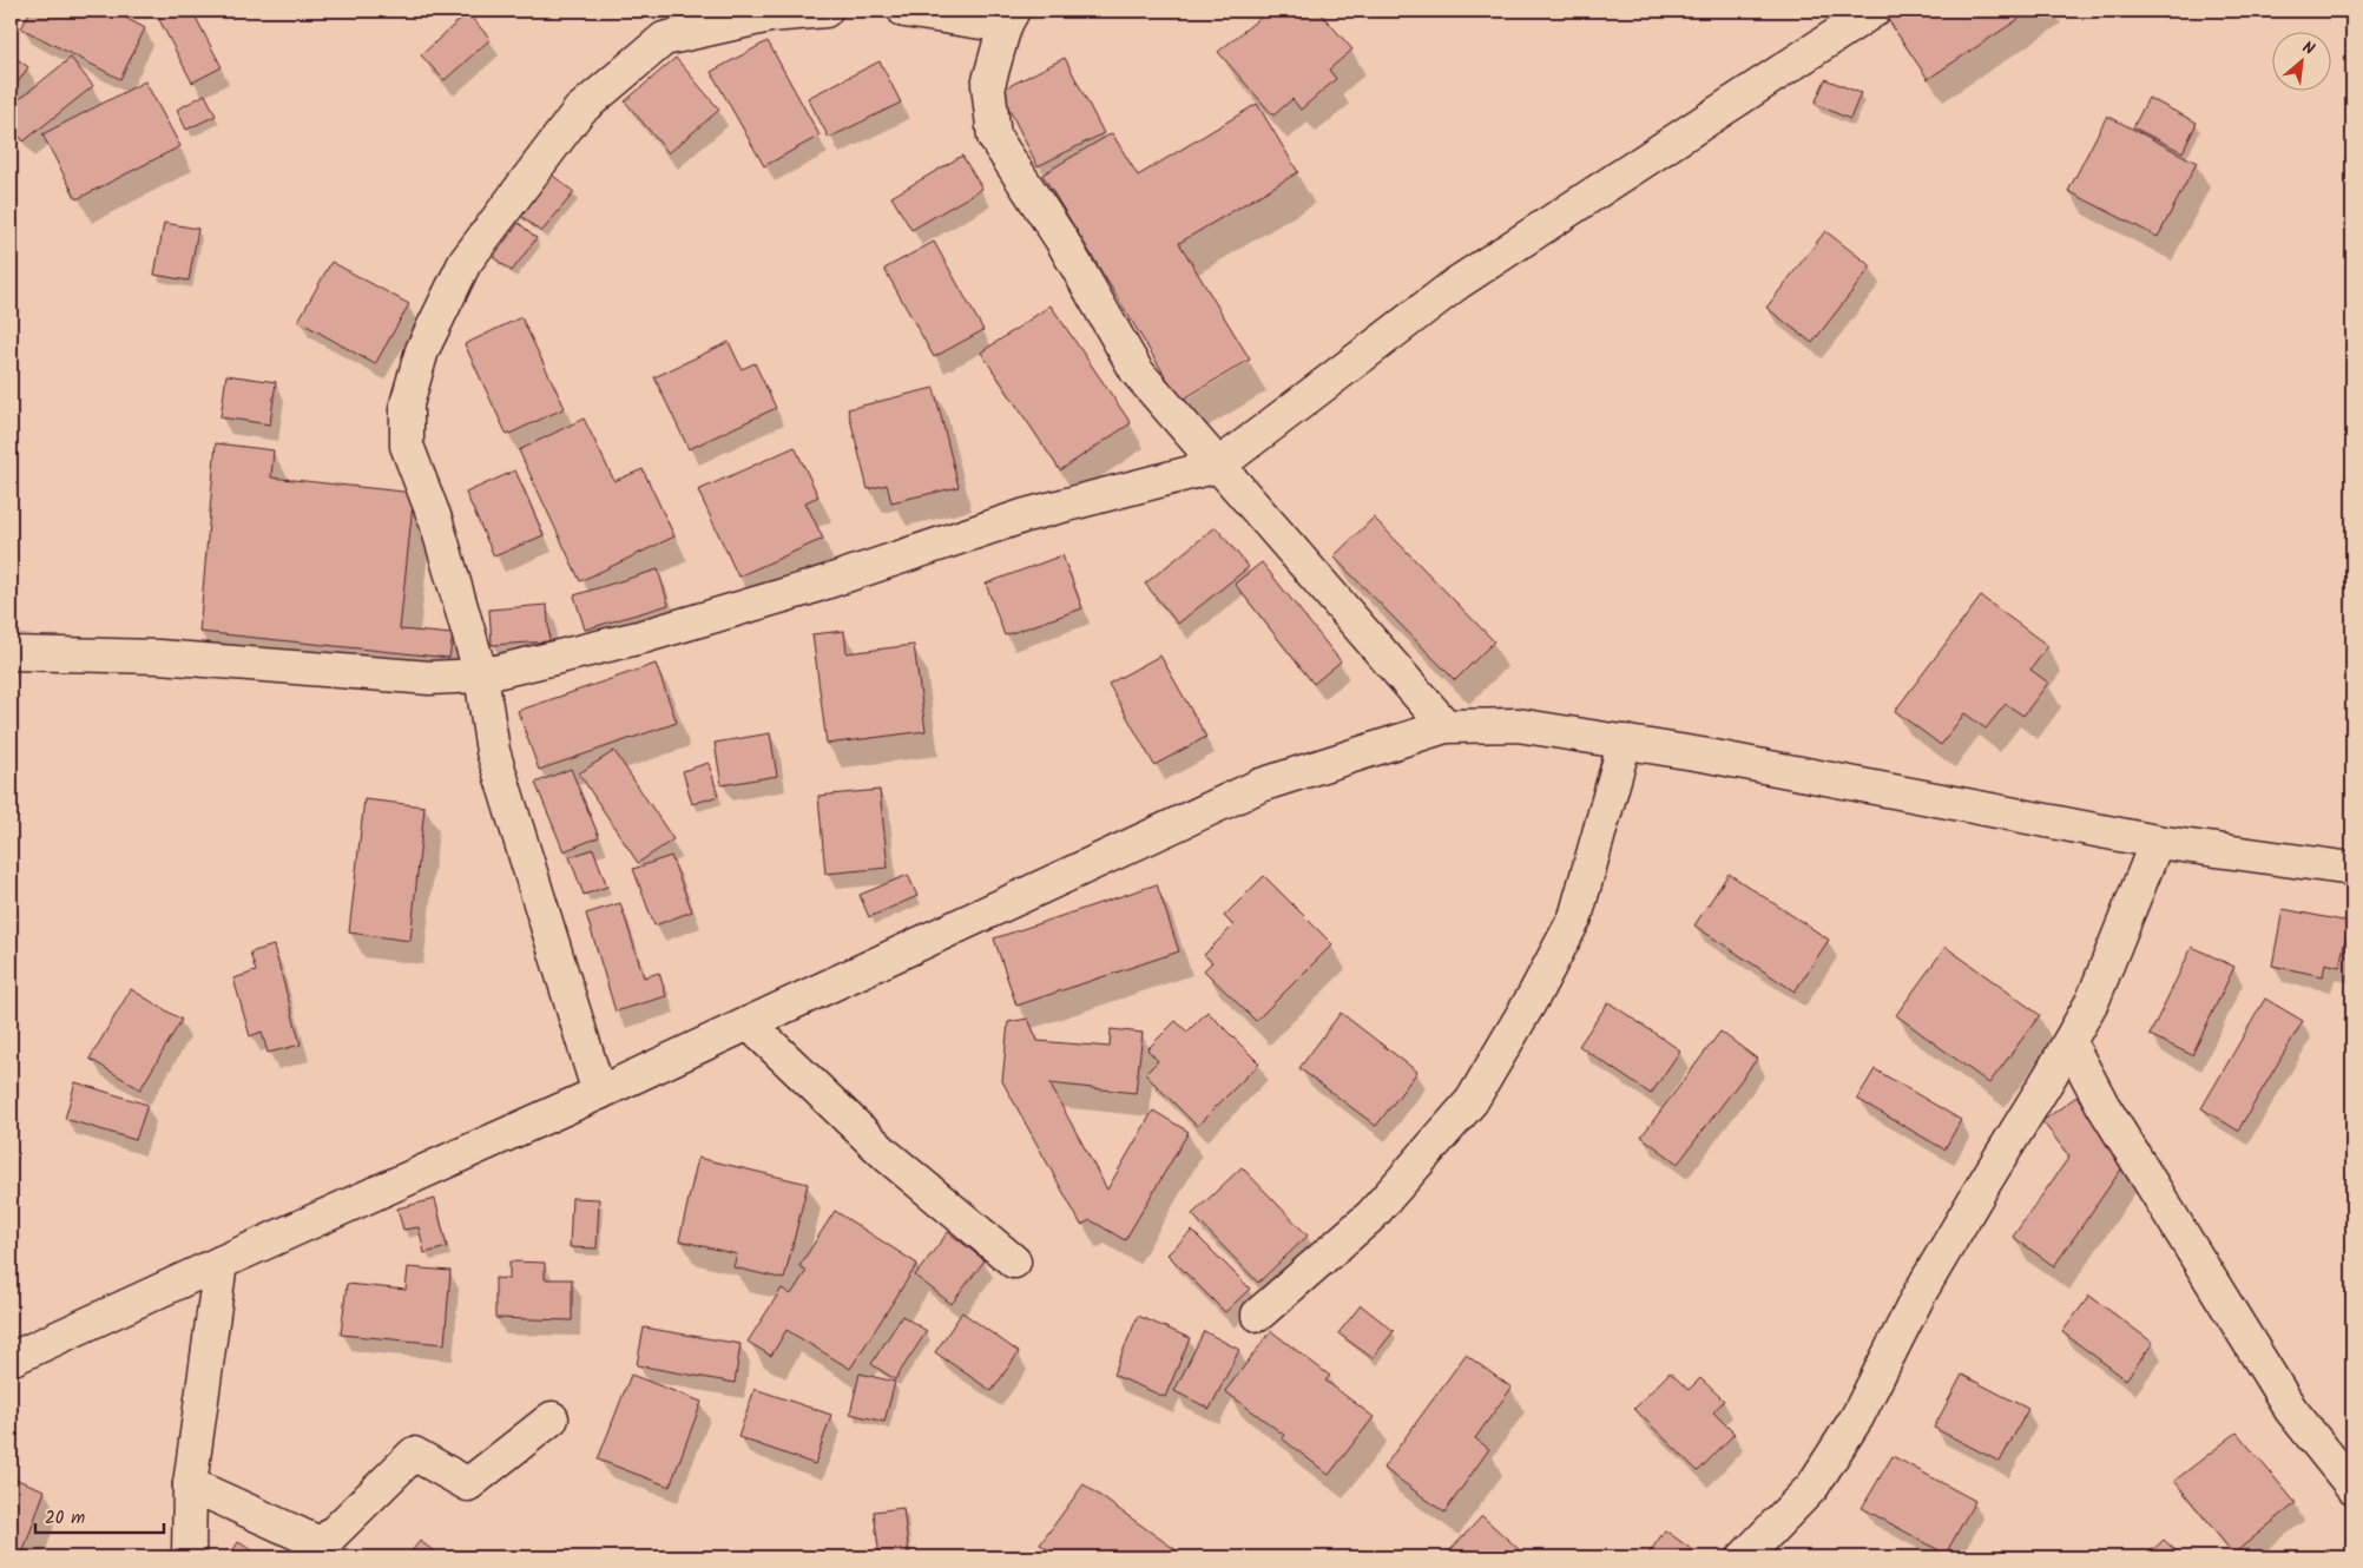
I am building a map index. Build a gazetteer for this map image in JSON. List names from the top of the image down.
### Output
{
  "scale_bar": "20 m",
  "north": "top right"
}
